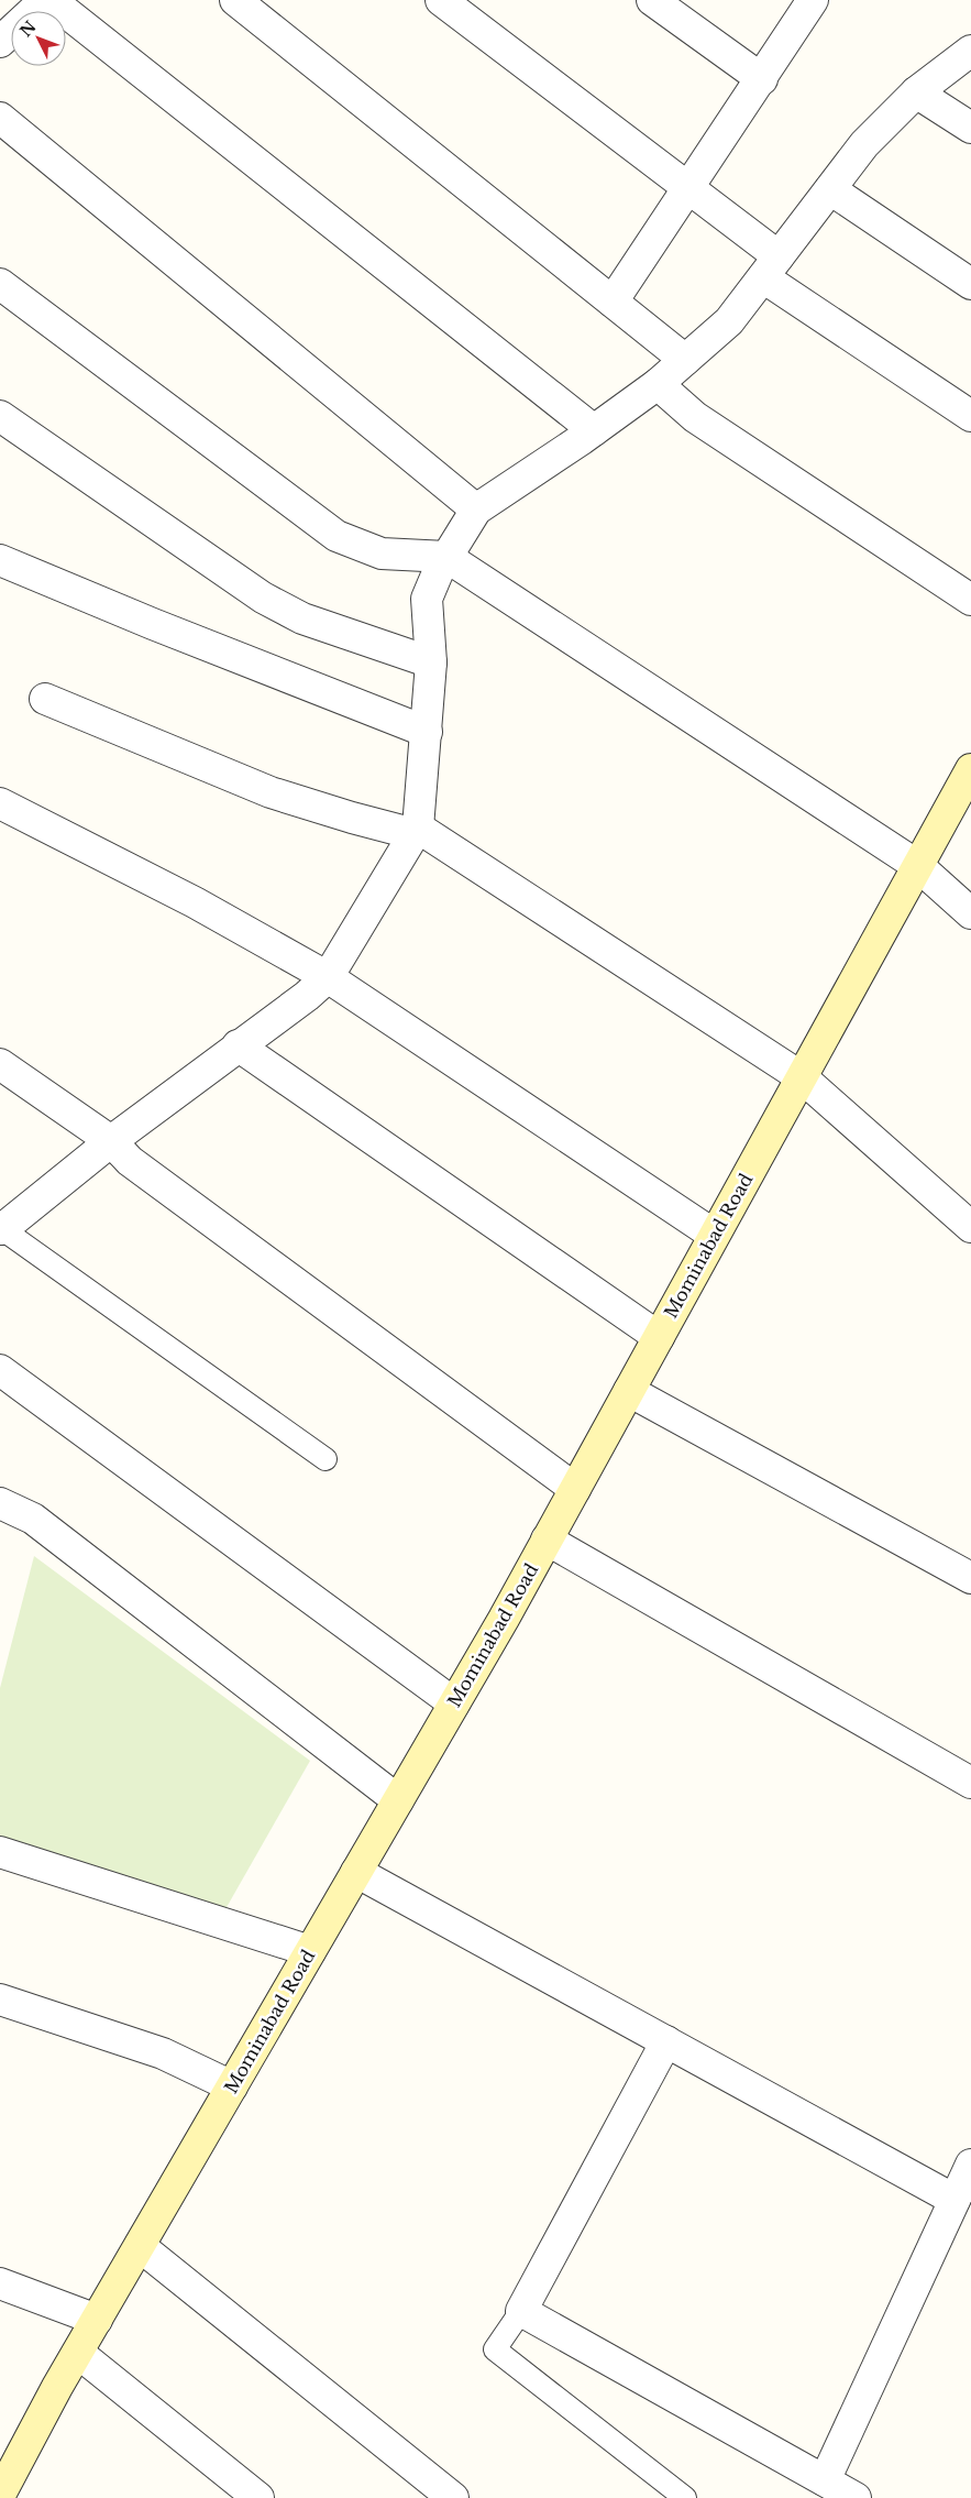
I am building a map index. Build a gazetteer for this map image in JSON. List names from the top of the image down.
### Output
{
  "streets": {
    "main road": ["Mominabad Road"]
  },
  "north": "top left"
}
